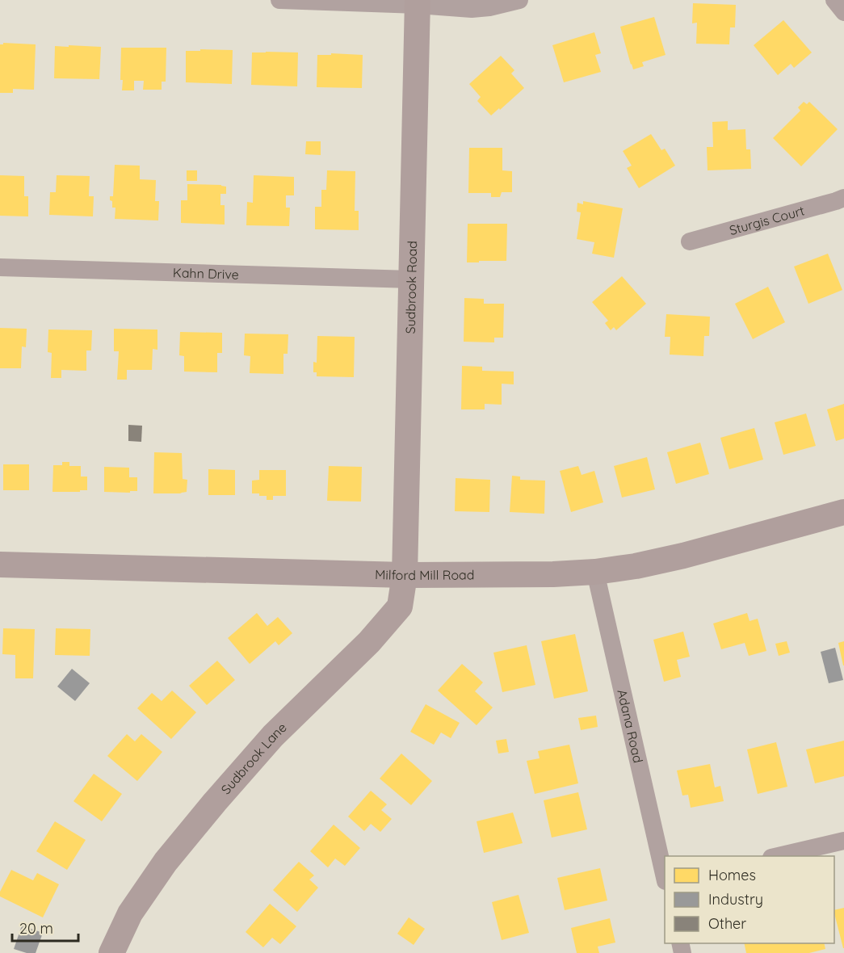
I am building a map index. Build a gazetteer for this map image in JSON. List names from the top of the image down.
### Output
{
  "streets": {
    "street": [
      "Sturgis Court",
      "Kahn Drive",
      "Sudbrook Road",
      "Milford Mill Road",
      "Adana Road",
      "Sudbrook Lane"
    ]
  },
  "crossings": [
    ["Kahn Drive", "Sudbrook Road"],
    ["Sudbrook Road", "Milford Mill Road"],
    ["Sudbrook Road", "Sudbrook Lane"],
    ["Milford Mill Road", "Adana Road"],
    ["Milford Mill Road", "Sudbrook Lane"]
  ],
  "legend": ["Homes", "Industry", "Other"],
  "scale_bar": "20 m"
}
